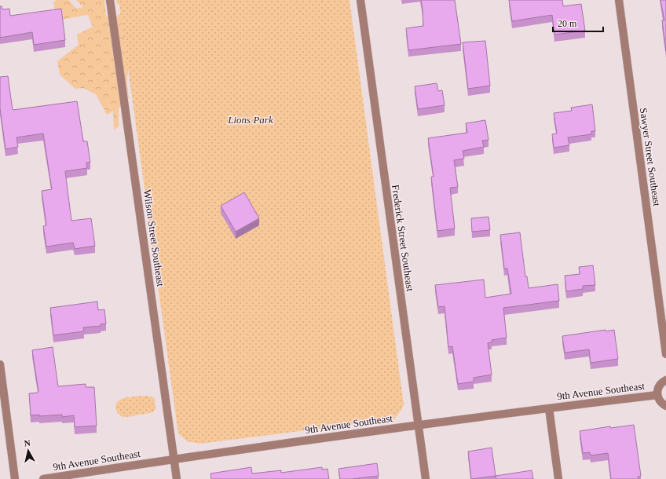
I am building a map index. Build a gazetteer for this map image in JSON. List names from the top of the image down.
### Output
{
  "streets": {
    "street": [
      "Sawyer Street Southeast",
      "Wilson Street Southeast",
      "Frederick Street Southeast",
      "9th Avenue Southeast"
    ]
  },
  "crossings": [
    ["Wilson Street Southeast", "9th Avenue Southeast"],
    ["Frederick Street Southeast", "9th Avenue Southeast"]
  ],
  "parks": ["Lions Park"],
  "scale_bar": "20 m",
  "north": "top"
}
